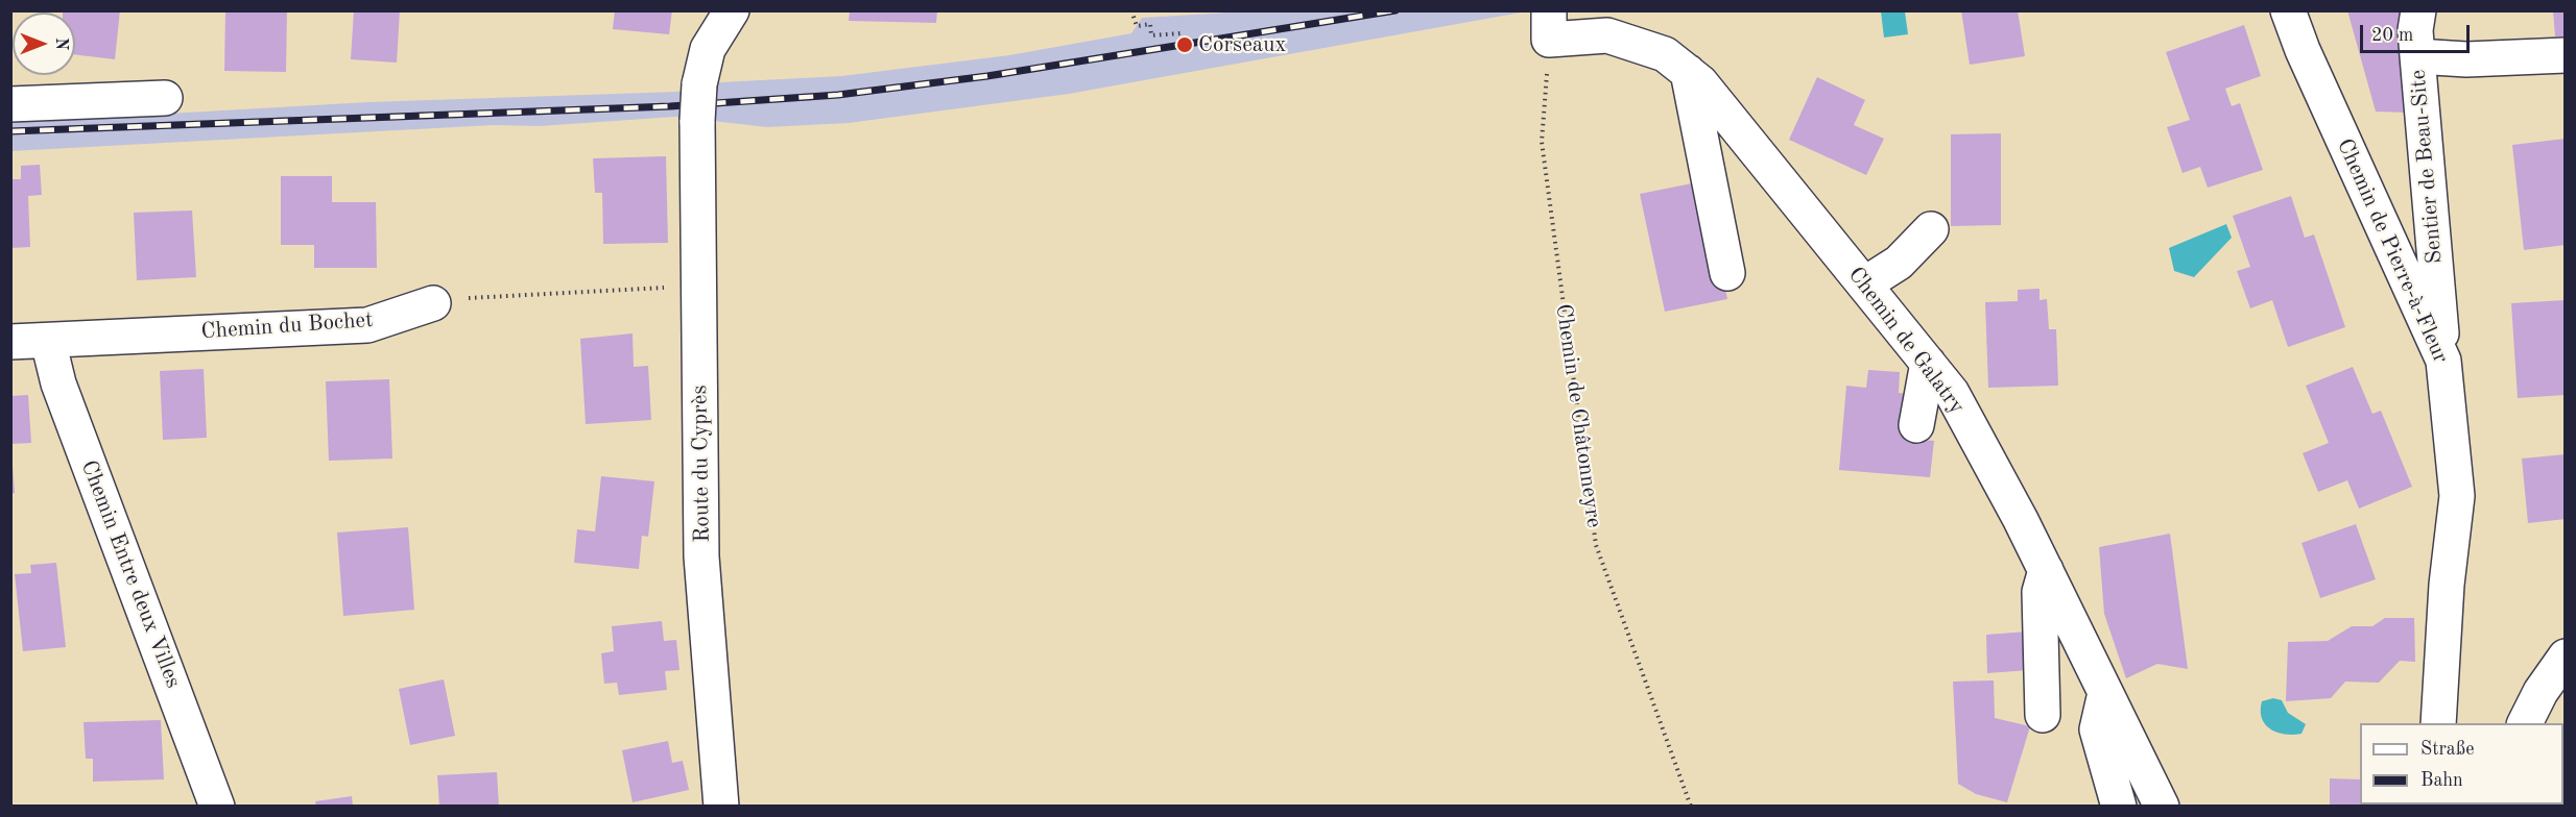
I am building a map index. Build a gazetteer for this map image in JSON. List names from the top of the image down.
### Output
{
  "streets": {
    "street": [
      "Sentier de Beau-Site",
      "Chemin de Pierre-à-Fleur",
      "Chemin du Bochet",
      "Chemin de Galatry",
      "Route du Cyprès",
      "Chemin Entre deux Villes"
    ],
    "path": ["Chemin de Châtonneyre"]
  },
  "crossings": [
    ["Sentier de Beau-Site", "Chemin de Pierre-à-Fleur"],
    ["Chemin du Bochet", "Chemin Entre deux Villes"],
    ["Chemin de Galatry", "Chemin de Châtonneyre"]
  ],
  "places": ["Corseaux"],
  "legend": ["Straße", "Bahn"],
  "scale_bar": "20 m",
  "north": "right"
}
